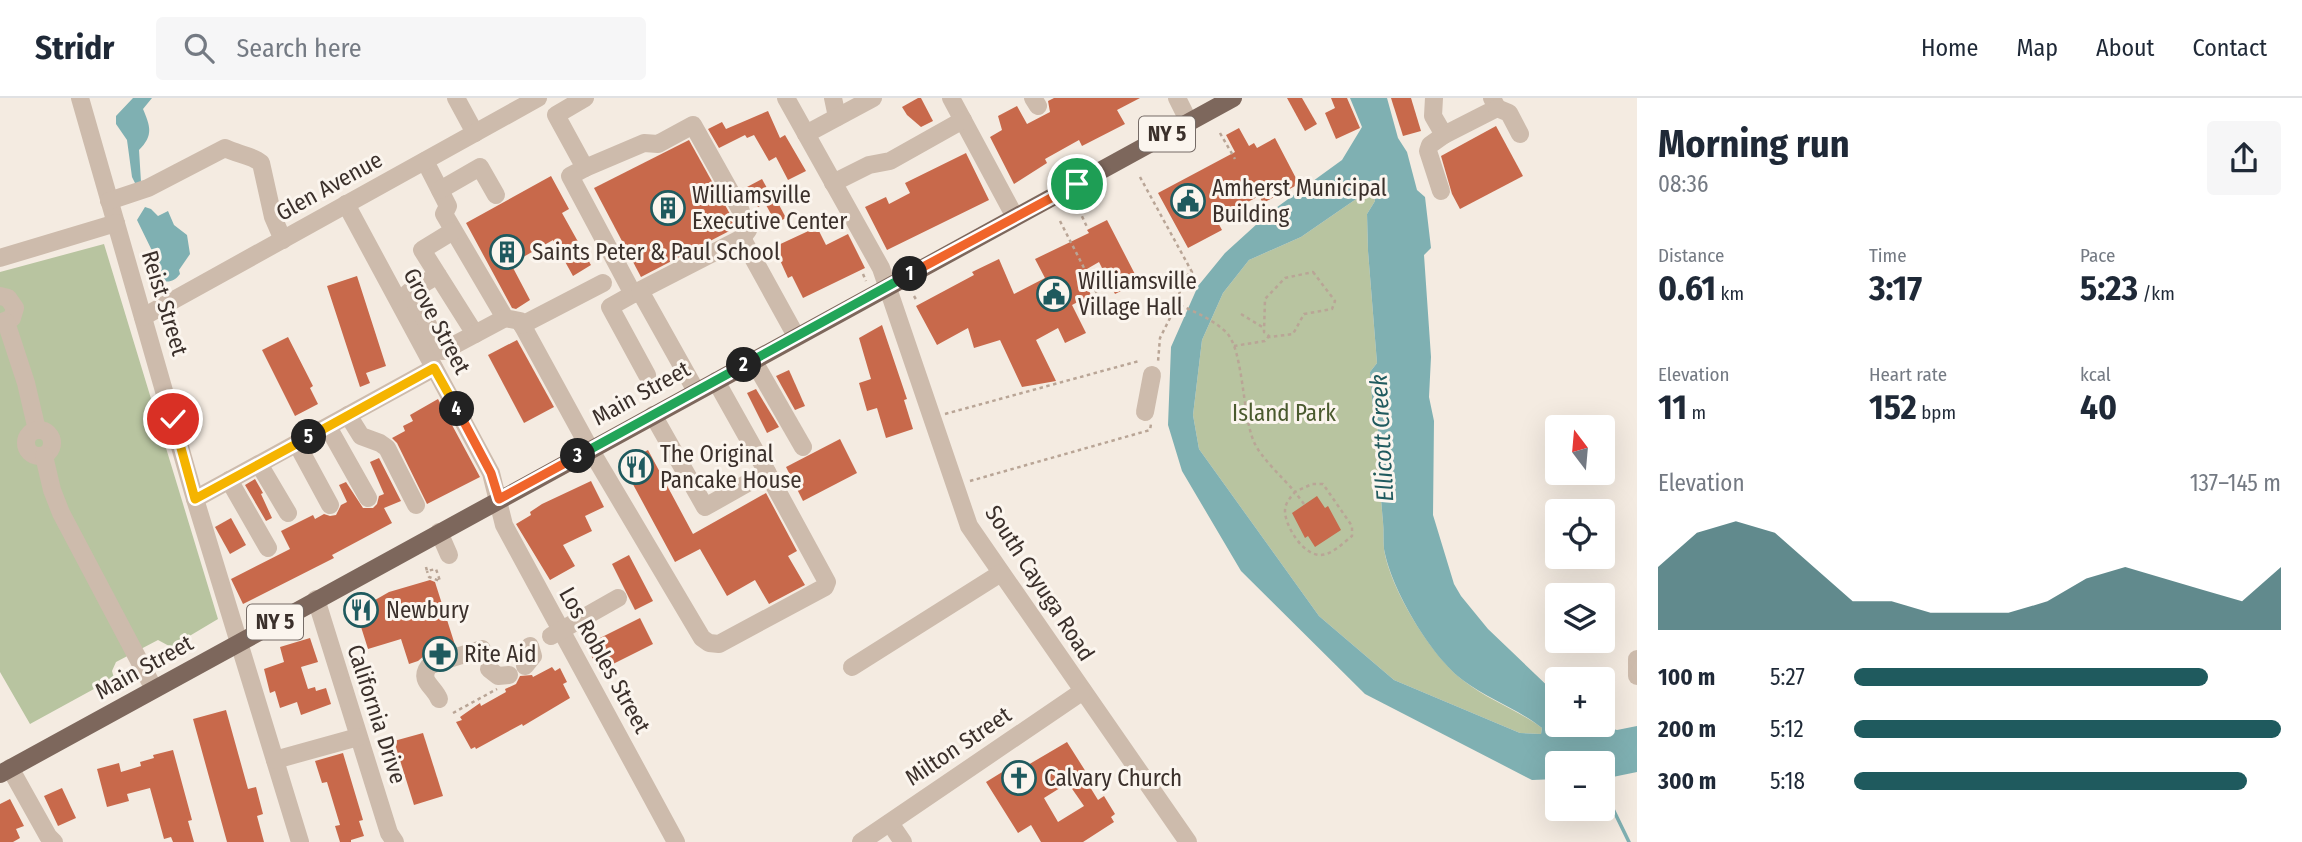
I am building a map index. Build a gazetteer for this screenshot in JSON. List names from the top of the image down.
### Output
{
  "streets": {
    "main road": ["NY 5", "Main Street"],
    "street": [
      "Glen Avenue",
      "Reist Street",
      "Grove Street",
      "South Cayuga Road",
      "Los Robles Street",
      "California Drive",
      "Milton Street"
    ]
  },
  "crossings": [
    ["Glen Avenue", "Reist Street"],
    ["Glen Avenue", "Grove Street"],
    ["Reist Street", "Main Street"],
    ["Grove Street", "Main Street"],
    ["Grove Street", "Los Robles Street"],
    ["Main Street", "South Cayuga Road"],
    ["Main Street", "Los Robles Street"],
    ["Main Street", "California Drive"],
    ["South Cayuga Road", "Milton Street"]
  ],
  "water": ["Ellicott Creek"],
  "parks": ["Island Park"],
  "places": {
    "public building": ["Amherst Municipal Building", "Williamsville Village Hall"],
    "building": ["Williamsville Executive Center", "Saints Peter & Paul School"],
    "restaurant": ["The Original Pancake House", "Newbury"],
    "pharmacy": ["Rite Aid"],
    "church": ["Calvary Church"]
  },
  "north": "top",
  "page": {
    "header": "Stridr",
    "search": "Search here",
    "nav": [
      "Home",
      "Map",
      "About",
      "Contact"
    ],
    "heading": ["Morning run", "08:36"],
    "stats": [
      ["Distance", "0.61 km"],
      ["Time", "3:17"],
      ["Pace", "5:23 /km"],
      ["Elevation", "11 m"],
      ["Heart rate", "152 bpm"],
      ["kcal", "40"]
    ],
    "pins": [
      "1",
      "2",
      "4",
      "5",
      "3"
    ],
    "map_buttons": ["+", "−"],
    "chart": ["Elevation", "137–145 m"],
    "list": [
      {
        "name": "100 m",
        "note": "5:27"
      },
      {
        "name": "200 m",
        "note": "5:12"
      },
      {
        "name": "300 m",
        "note": "5:18"
      }
    ]
  }
}
